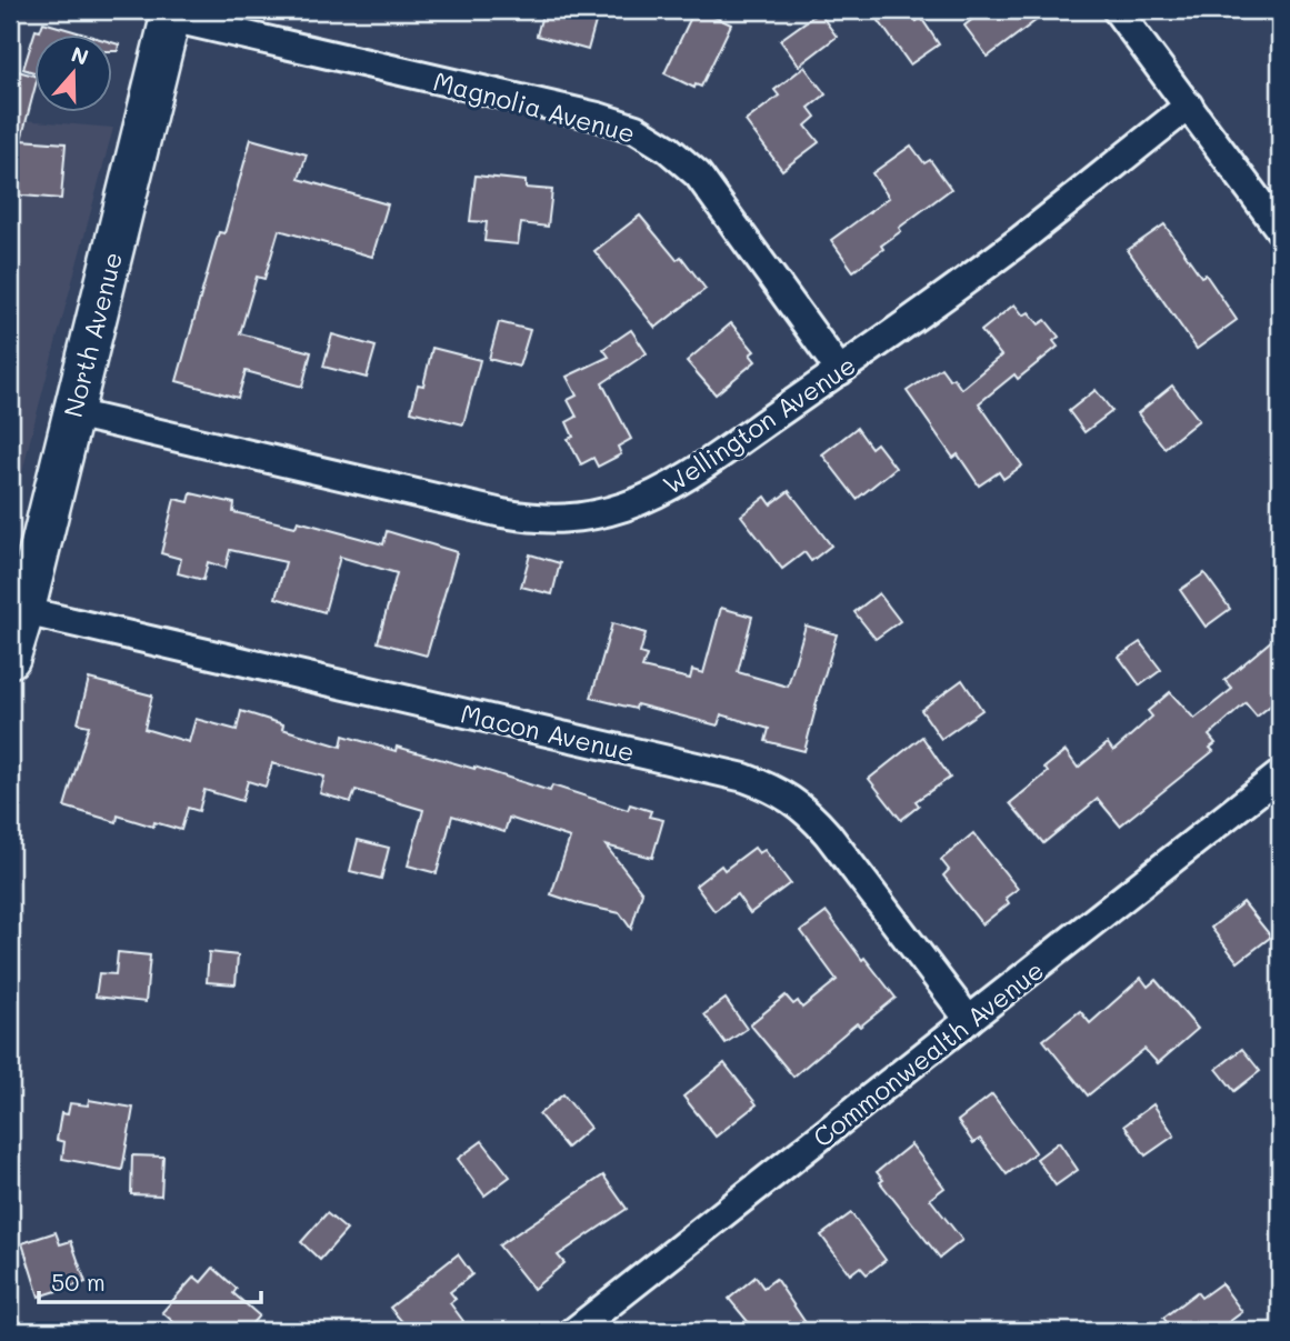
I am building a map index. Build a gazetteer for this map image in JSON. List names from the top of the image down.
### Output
{
  "streets": {
    "main road": ["North Avenue"],
    "street": [
      "Magnolia Avenue",
      "Wellington Avenue",
      "Macon Avenue",
      "Commonwealth Avenue"
    ]
  },
  "crossings": [
    ["Magnolia Avenue", "North Avenue"],
    ["Magnolia Avenue", "Wellington Avenue"],
    ["North Avenue", "Wellington Avenue"],
    ["North Avenue", "Macon Avenue"],
    ["Macon Avenue", "Commonwealth Avenue"]
  ],
  "scale_bar": "50 m",
  "north": "top"
}
